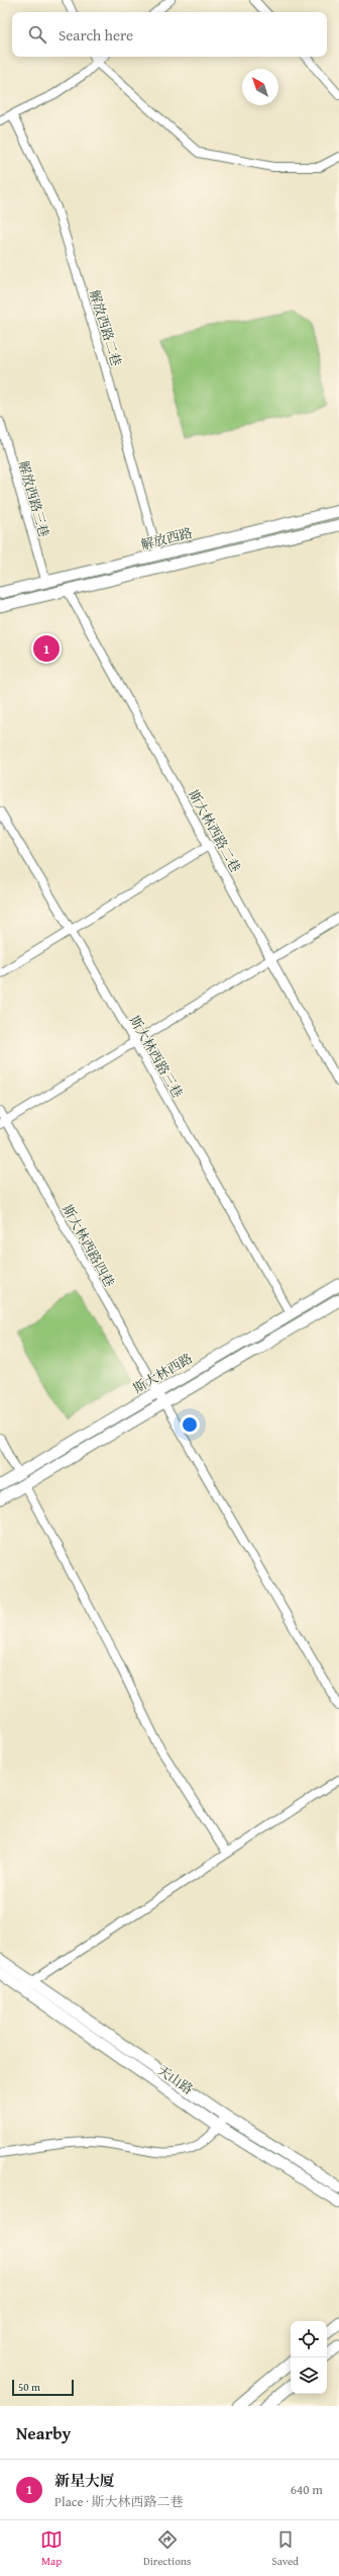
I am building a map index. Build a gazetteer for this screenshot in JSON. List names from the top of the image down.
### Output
{
  "streets": {
    "main road": ["解放西路", "斯大林西路", "天山路"],
    "street": [
      "解放西路二巷",
      "解放西路三巷",
      "斯大林西路二巷",
      "斯大林西路三巷",
      "斯大林西路四巷"
    ]
  },
  "crossings": [
    ["解放西路二巷", "解放西路"],
    ["解放西路三巷", "解放西路"],
    ["解放西路", "斯大林西路二巷"],
    ["斯大林西路三巷", "斯大林西路"],
    ["斯大林西路四巷", "斯大林西路"]
  ],
  "scale_bar": "50 m",
  "north": "top left",
  "page": {
    "search": "Search here",
    "pins": "1",
    "scale": "50 m",
    "heading": "Nearby",
    "list": [
      {
        "mark": "1",
        "name": "新星大厦",
        "note": "Place · 斯大林西路二巷",
        "value": "640 m"
      }
    ],
    "nav": ["Map", "Directions", "Saved"]
  }
}
